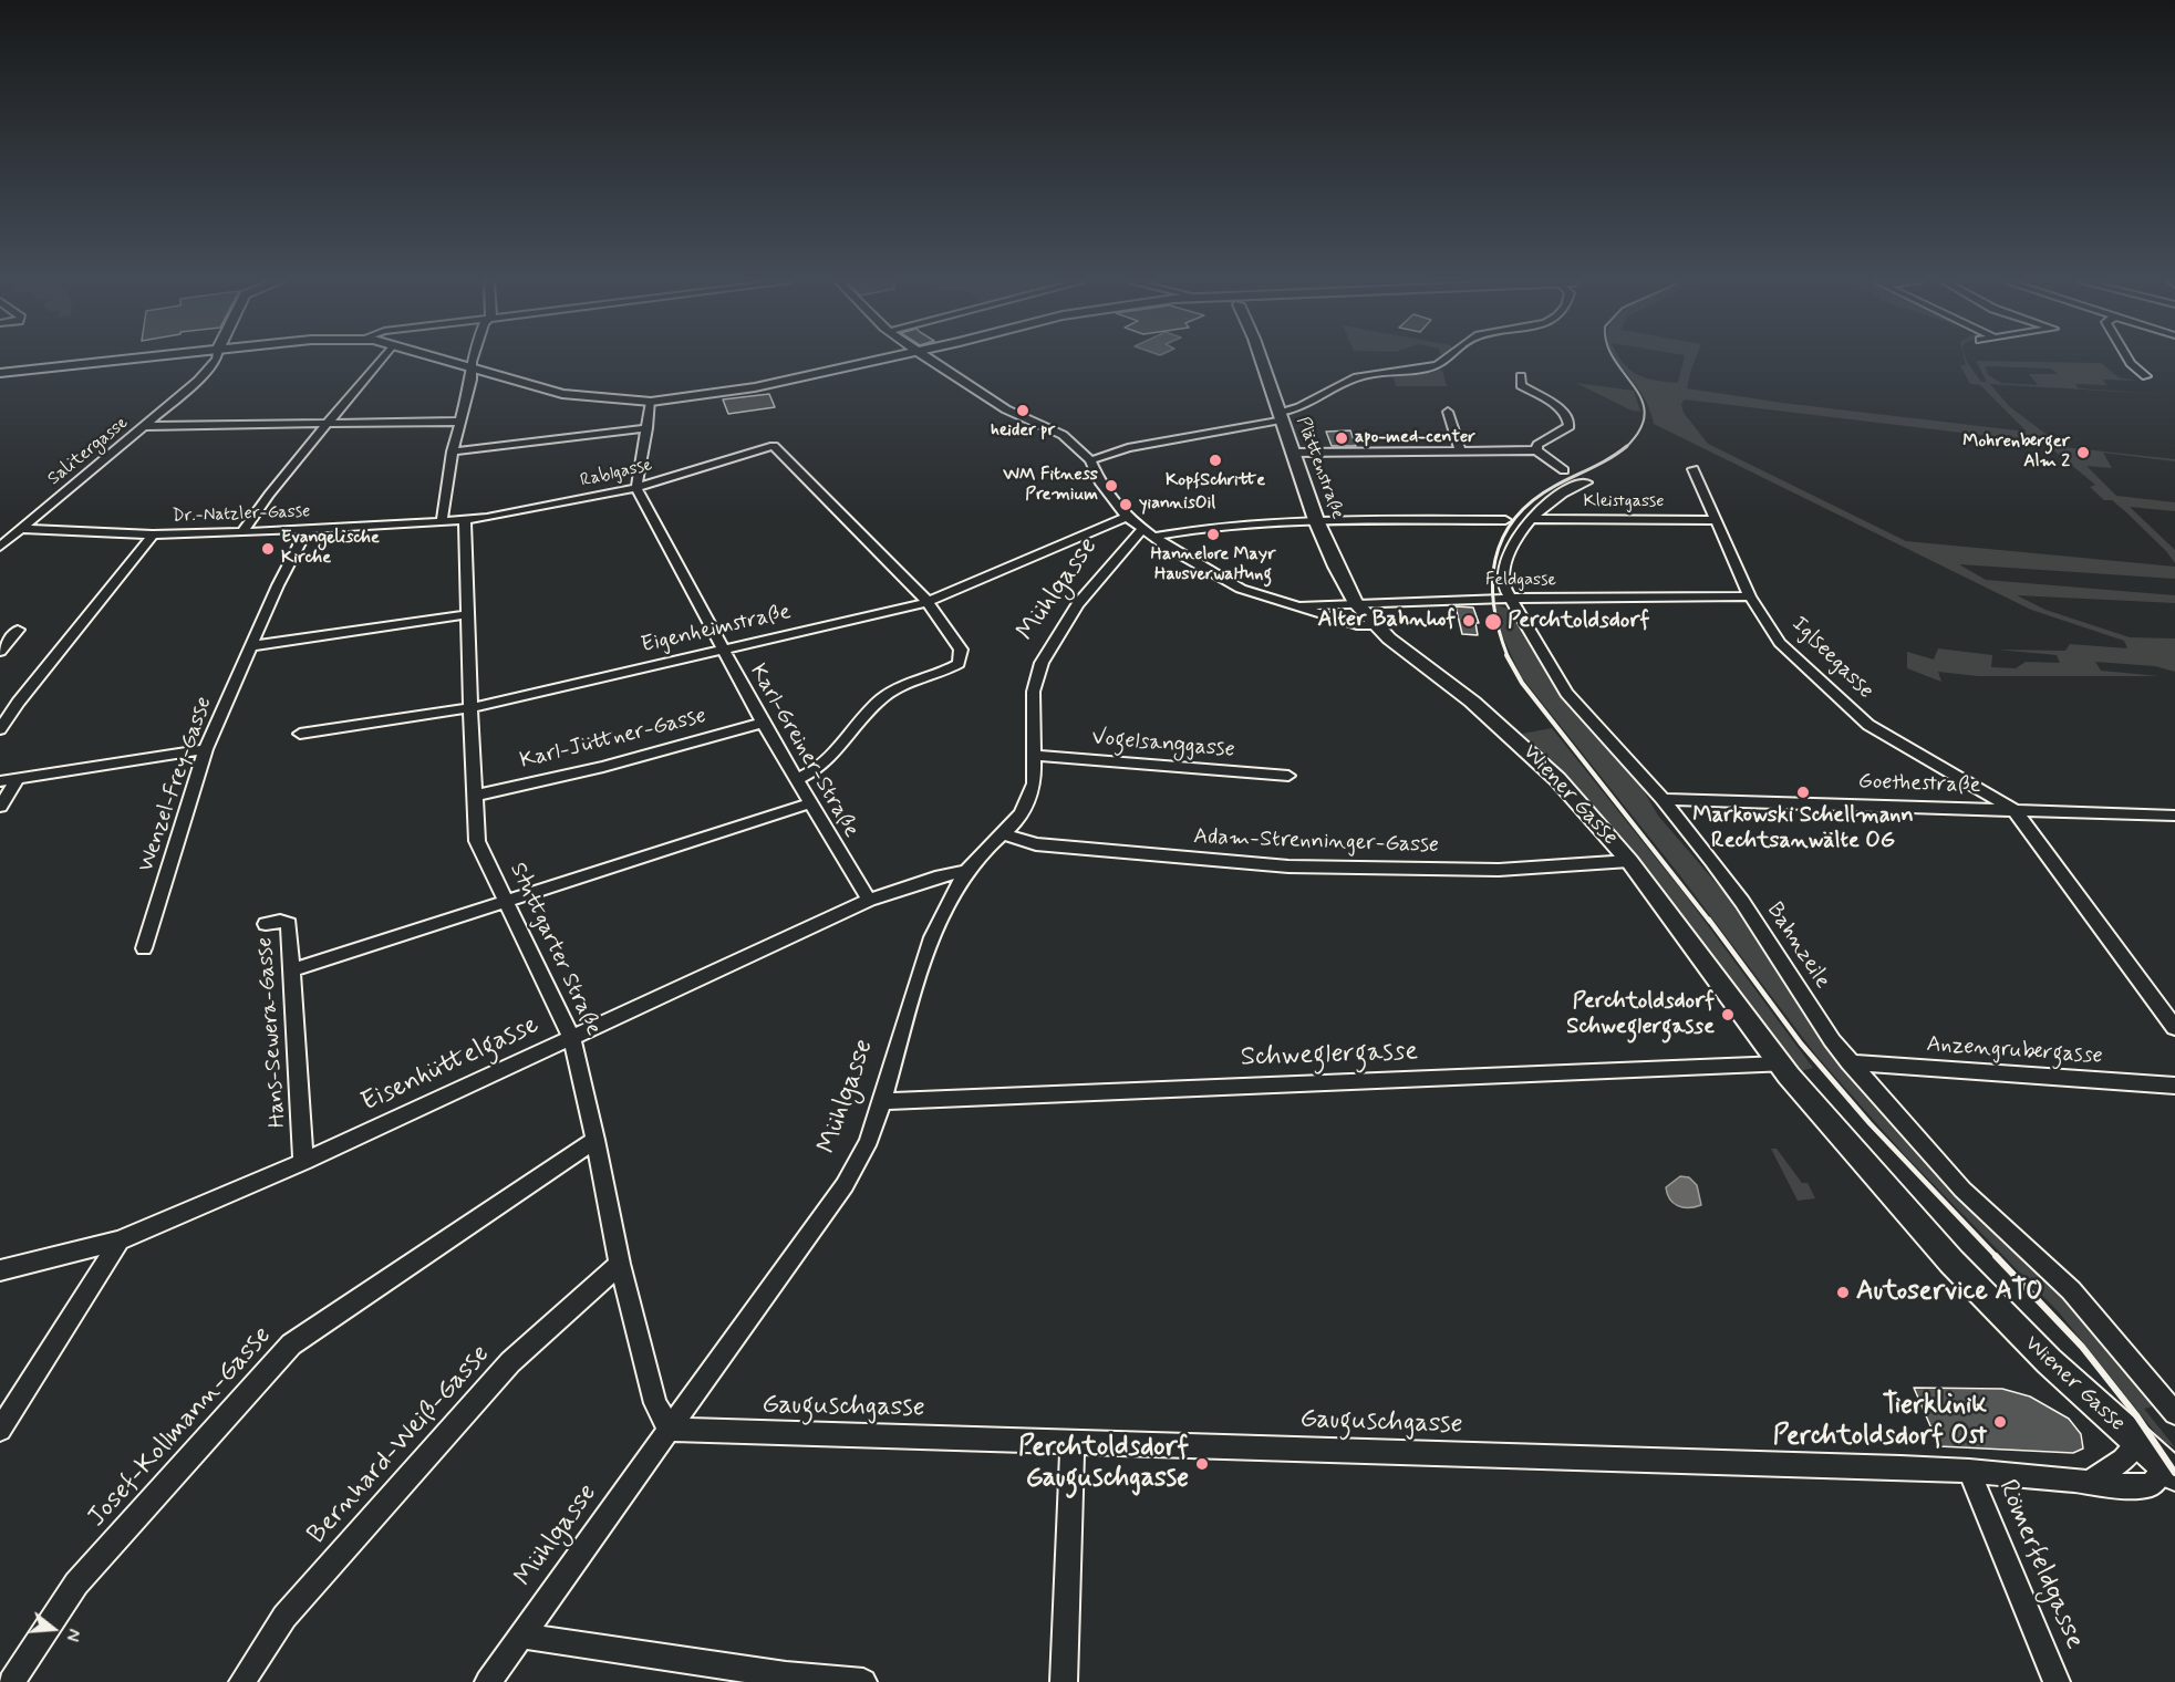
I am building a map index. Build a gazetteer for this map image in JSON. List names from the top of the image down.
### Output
{
  "streets": {
    "main road": ["Plättenstraße", "Wiener Gasse"],
    "street": [
      "Salitergasse",
      "Rablgasse",
      "Kleistgasse",
      "Dr.-Natzler-Gasse",
      "Feldgasse",
      "Mühlgasse",
      "Eigenheimstraße",
      "Iglseegasse",
      "Karl-Jüttner-Gasse",
      "Vogelsanggasse",
      "Karl-Greiner-Straße",
      "Wenzel-Frey-Gasse",
      "Goethestraße",
      "Adam-Strenninger-Gasse",
      "Bahnzeile",
      "Stuttgarter Straße",
      "Hans-Sewera-Gasse",
      "Anzengrubergasse",
      "Schweglergasse",
      "Eisenhüttelgasse",
      "Gauguschgasse",
      "Josef-Kollmann-Gasse",
      "Bernhard-Weiß-Gasse",
      "Römerfeldgasse"
    ]
  },
  "crossings": [
    ["Salitergasse", "Dr.-Natzler-Gasse"],
    ["Plättenstraße", "Feldgasse"],
    ["Plättenstraße", "Wiener Gasse"],
    ["Rablgasse", "Dr.-Natzler-Gasse"],
    ["Rablgasse", "Eigenheimstraße"],
    ["Rablgasse", "Karl-Greiner-Straße"],
    ["Rablgasse", "Stuttgarter Straße"],
    ["Kleistgasse", "Iglseegasse"],
    ["Kleistgasse", "Bahnzeile"],
    ["Dr.-Natzler-Gasse", "Wenzel-Frey-Gasse"],
    ["Dr.-Natzler-Gasse", "Stuttgarter Straße"],
    ["Feldgasse", "Iglseegasse"],
    ["Feldgasse", "Bahnzeile"],
    ["Mühlgasse", "Vogelsanggasse"],
    ["Mühlgasse", "Adam-Strenninger-Gasse"],
    ["Mühlgasse", "Stuttgarter Straße"],
    ["Mühlgasse", "Schweglergasse"],
    ["Mühlgasse", "Eisenhüttelgasse"],
    ["Mühlgasse", "Gauguschgasse"],
    ["Eigenheimstraße", "Karl-Greiner-Straße"],
    ["Eigenheimstraße", "Stuttgarter Straße"],
    ["Iglseegasse", "Goethestraße"],
    ["Karl-Jüttner-Gasse", "Karl-Greiner-Straße"],
    ["Karl-Jüttner-Gasse", "Stuttgarter Straße"],
    ["Karl-Greiner-Straße", "Eisenhüttelgasse"],
    ["Goethestraße", "Bahnzeile"],
    ["Wiener Gasse", "Adam-Strenninger-Gasse"],
    ["Wiener Gasse", "Schweglergasse"],
    ["Wiener Gasse", "Gauguschgasse"],
    ["Bahnzeile", "Anzengrubergasse"],
    ["Stuttgarter Straße", "Eisenhüttelgasse"],
    ["Stuttgarter Straße", "Gauguschgasse"],
    ["Stuttgarter Straße", "Josef-Kollmann-Gasse"],
    ["Stuttgarter Straße", "Bernhard-Weiß-Gasse"],
    ["Hans-Sewera-Gasse", "Eisenhüttelgasse"],
    ["Gauguschgasse", "Römerfeldgasse"]
  ],
  "places": [
    "heider pr",
    "apo-med-center",
    "Mohrenberger Alm 2",
    "KopfSchritte",
    "WM Fitness Premium",
    "yiannisOil",
    "Hannelore Mayr Hausverwaltung",
    "Evangelische Kirche",
    "Alter Bahnhof",
    "Perchtoldsdorf",
    "Markowski Schellmann Rechtsanwälte OG",
    "Perchtoldsdorf Schweglergasse",
    "Autoservice ATO",
    "Tierklinik Perchtoldsdorf Ost",
    "Perchtoldsdorf Gauguschgasse"
  ],
  "north": "right"
}
